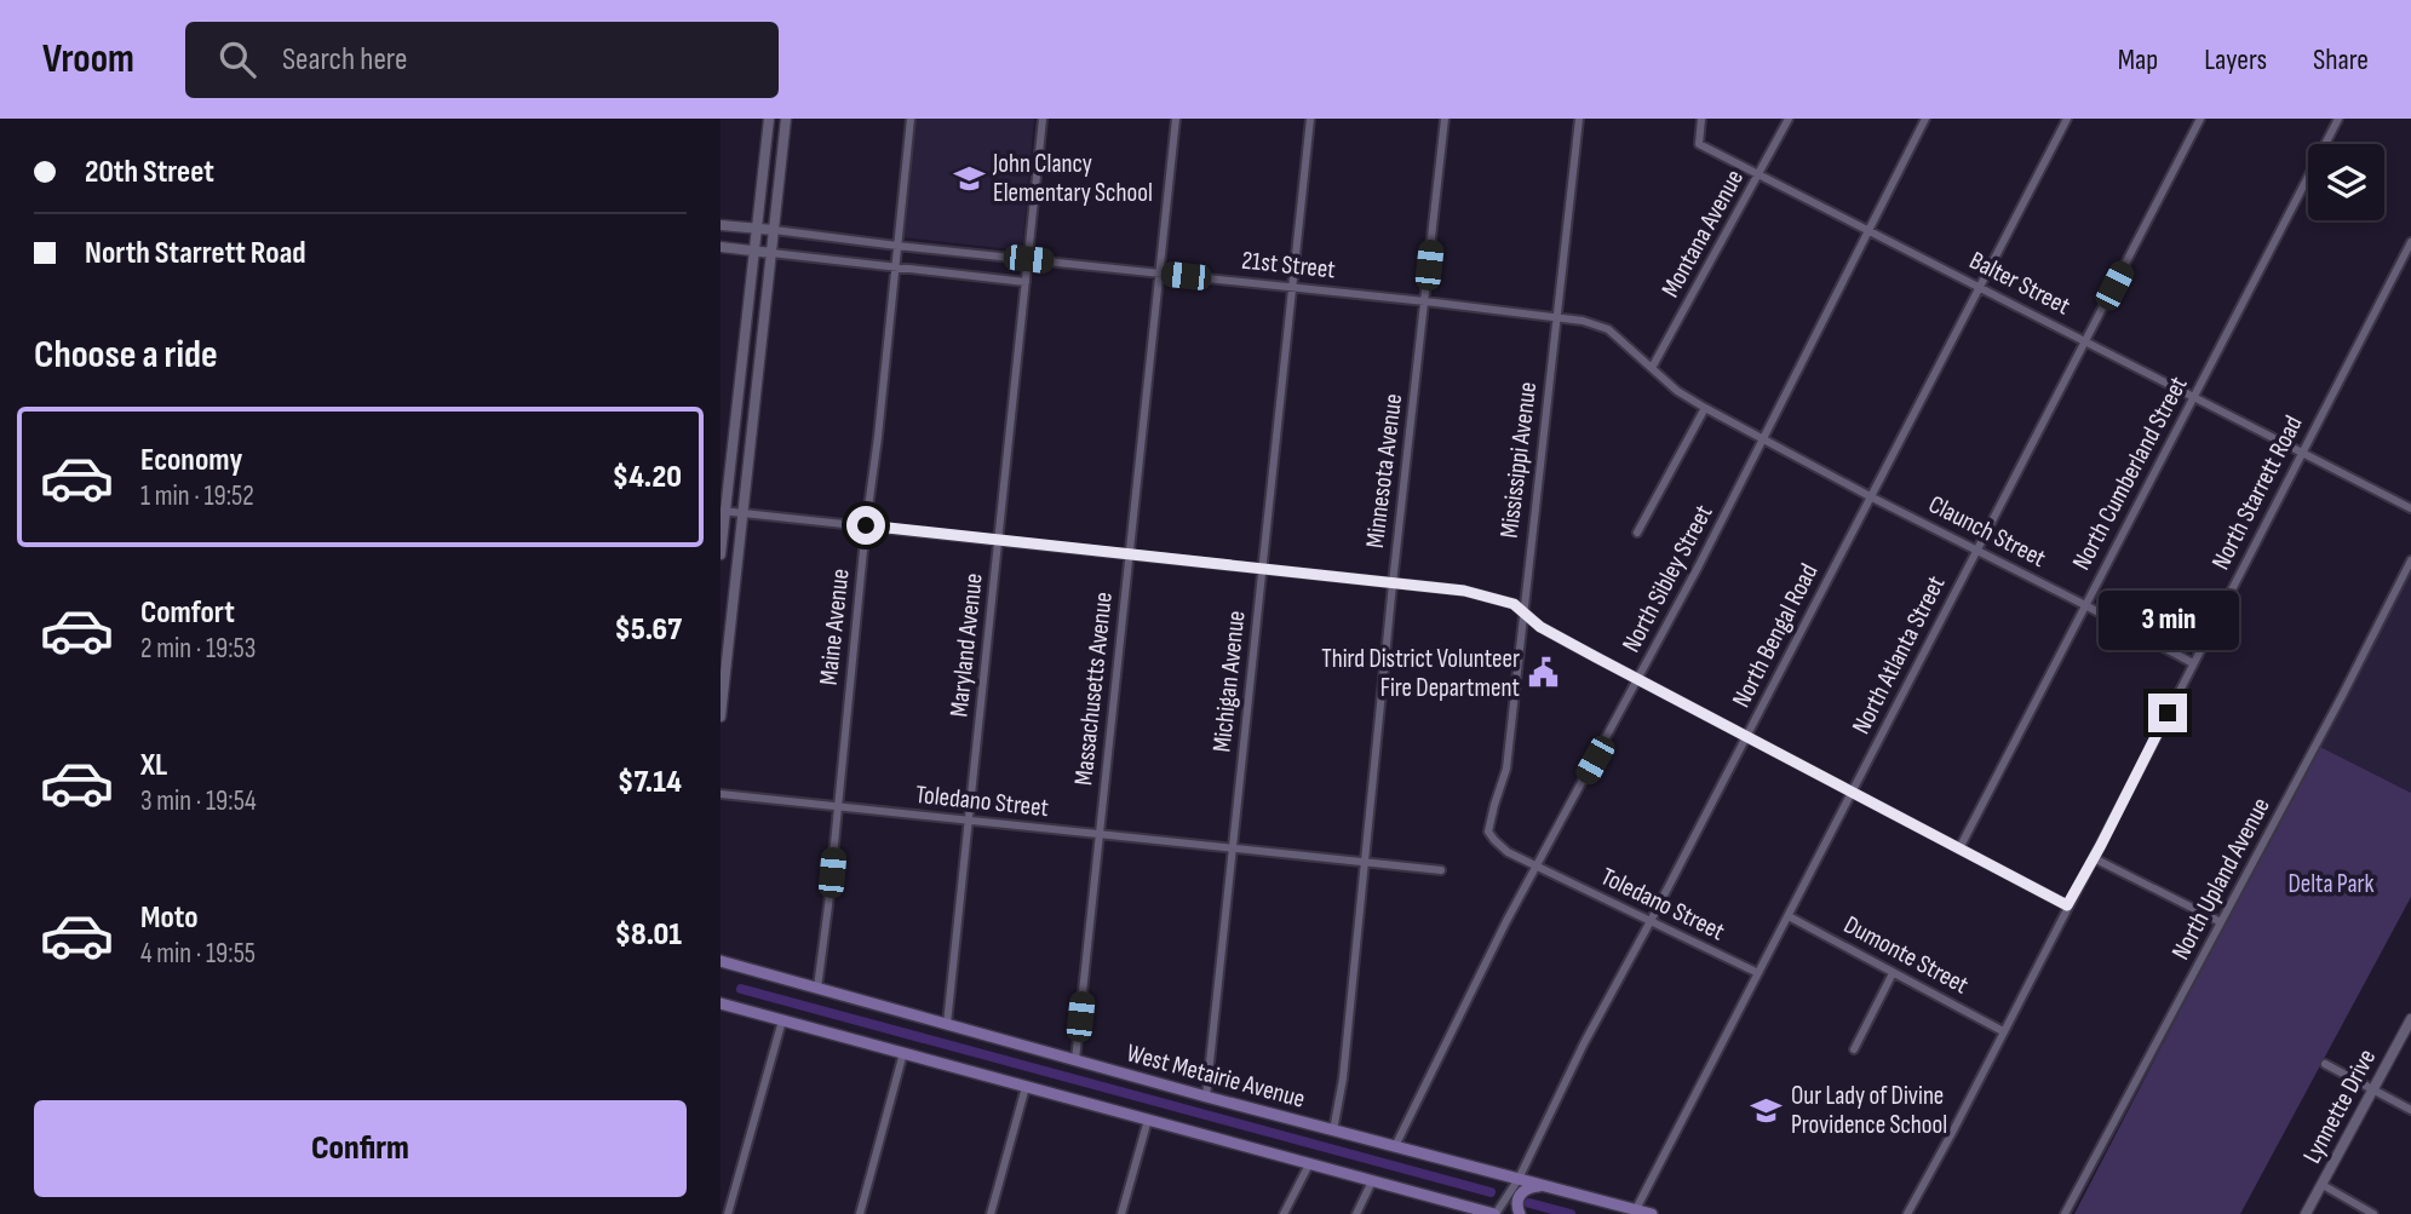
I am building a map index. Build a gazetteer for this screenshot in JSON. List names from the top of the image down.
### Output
{
  "streets": {
    "main road": ["West Metairie Avenue"],
    "street": [
      "Montana Avenue",
      "21st Street",
      "Balter Street",
      "Mississippi Avenue",
      "Minnesota Avenue",
      "North Cumberland Street",
      "North Starrett Road",
      "Claunch Street",
      "North Sibley Street",
      "Maine Avenue",
      "North Bengal Road",
      "Maryland Avenue",
      "North Atlanta Street",
      "Michigan Avenue",
      "Massachusetts Avenue",
      "Toledano Street",
      "North Upland Avenue",
      "Dumonte Street",
      "Lynnette Drive"
    ]
  },
  "crossings": [
    ["Montana Avenue", "21st Street"],
    ["Montana Avenue", "Balter Street"],
    ["21st Street", "Mississippi Avenue"],
    ["21st Street", "Minnesota Avenue"],
    ["21st Street", "Claunch Street"],
    ["21st Street", "North Sibley Street"],
    ["21st Street", "Maine Avenue"],
    ["21st Street", "Maryland Avenue"],
    ["21st Street", "Michigan Avenue"],
    ["21st Street", "Massachusetts Avenue"],
    ["Balter Street", "North Cumberland Street"],
    ["Balter Street", "North Starrett Road"],
    ["Balter Street", "North Sibley Street"],
    ["Balter Street", "North Bengal Road"],
    ["Balter Street", "North Atlanta Street"],
    ["Mississippi Avenue", "Toledano Street"],
    ["Minnesota Avenue", "Toledano Street"],
    ["Minnesota Avenue", "West Metairie Avenue"],
    ["North Cumberland Street", "Claunch Street"],
    ["North Starrett Road", "Claunch Street"],
    ["North Starrett Road", "Dumonte Street"],
    ["Claunch Street", "North Sibley Street"],
    ["Claunch Street", "North Bengal Road"],
    ["Claunch Street", "North Atlanta Street"],
    ["North Sibley Street", "Toledano Street"],
    ["North Sibley Street", "West Metairie Avenue"],
    ["Maine Avenue", "Toledano Street"],
    ["Maine Avenue", "West Metairie Avenue"],
    ["North Bengal Road", "Toledano Street"],
    ["North Bengal Road", "West Metairie Avenue"],
    ["Maryland Avenue", "Toledano Street"],
    ["Maryland Avenue", "West Metairie Avenue"],
    ["North Atlanta Street", "Toledano Street"],
    ["North Atlanta Street", "Dumonte Street"],
    ["North Atlanta Street", "West Metairie Avenue"],
    ["Michigan Avenue", "Toledano Street"],
    ["Michigan Avenue", "West Metairie Avenue"],
    ["Massachusetts Avenue", "Toledano Street"],
    ["Massachusetts Avenue", "West Metairie Avenue"]
  ],
  "parks": ["Delta Park"],
  "places": {
    "school or university": ["John Clancy Elementary School", "Our Lady of Divine Providence School"],
    "public building": ["Third District Volunteer Fire Department"]
  },
  "page": {
    "header": "Vroom",
    "search": "Search here",
    "nav": ["Map", "Layers", "Share"],
    "banner": ["20th Street", "North Starrett Road"],
    "heading": "Choose a ride",
    "list": [
      {
        "name": "Economy",
        "note": "1 min · 19:52",
        "value": "$4.20"
      },
      {
        "name": "Comfort",
        "note": "2 min · 19:53",
        "value": "$5.67"
      },
      {
        "name": "XL",
        "note": "3 min · 19:54",
        "value": "$7.14"
      },
      {
        "name": "Moto",
        "note": "4 min · 19:55",
        "value": "$8.01"
      }
    ],
    "bubble": "3 min",
    "buttons": "Confirm"
  }
}
